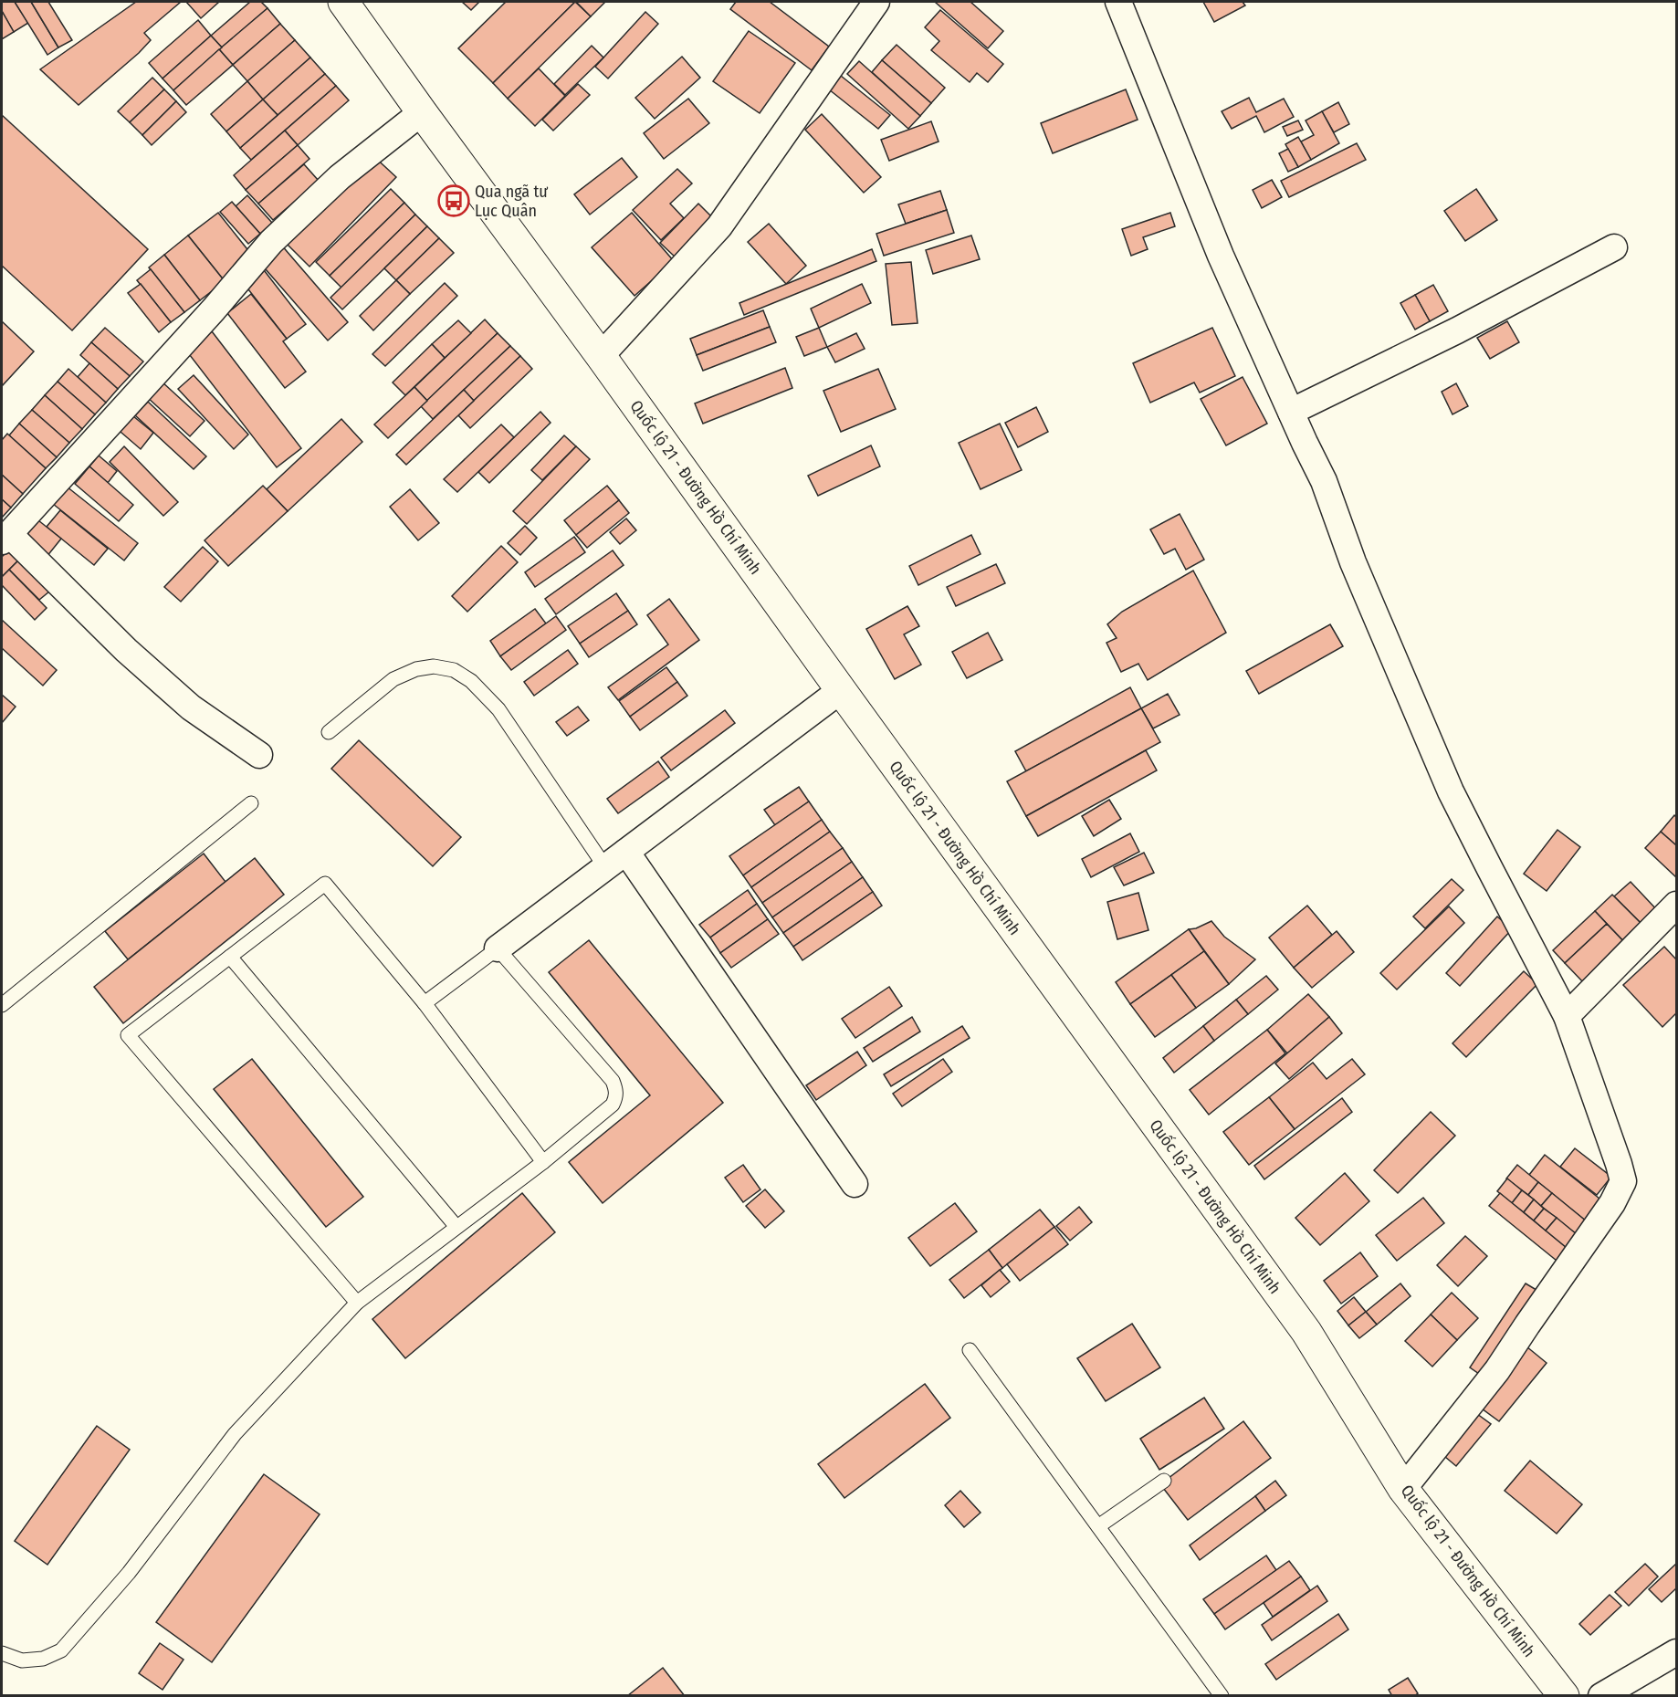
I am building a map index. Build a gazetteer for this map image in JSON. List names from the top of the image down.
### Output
{
  "streets": {
    "highway": ["Quốc lộ 21 - Đường Hồ Chí Minh"]
  },
  "places": {
    "bus stop": ["Qua ngã tư Lục Quân"]
  }
}
